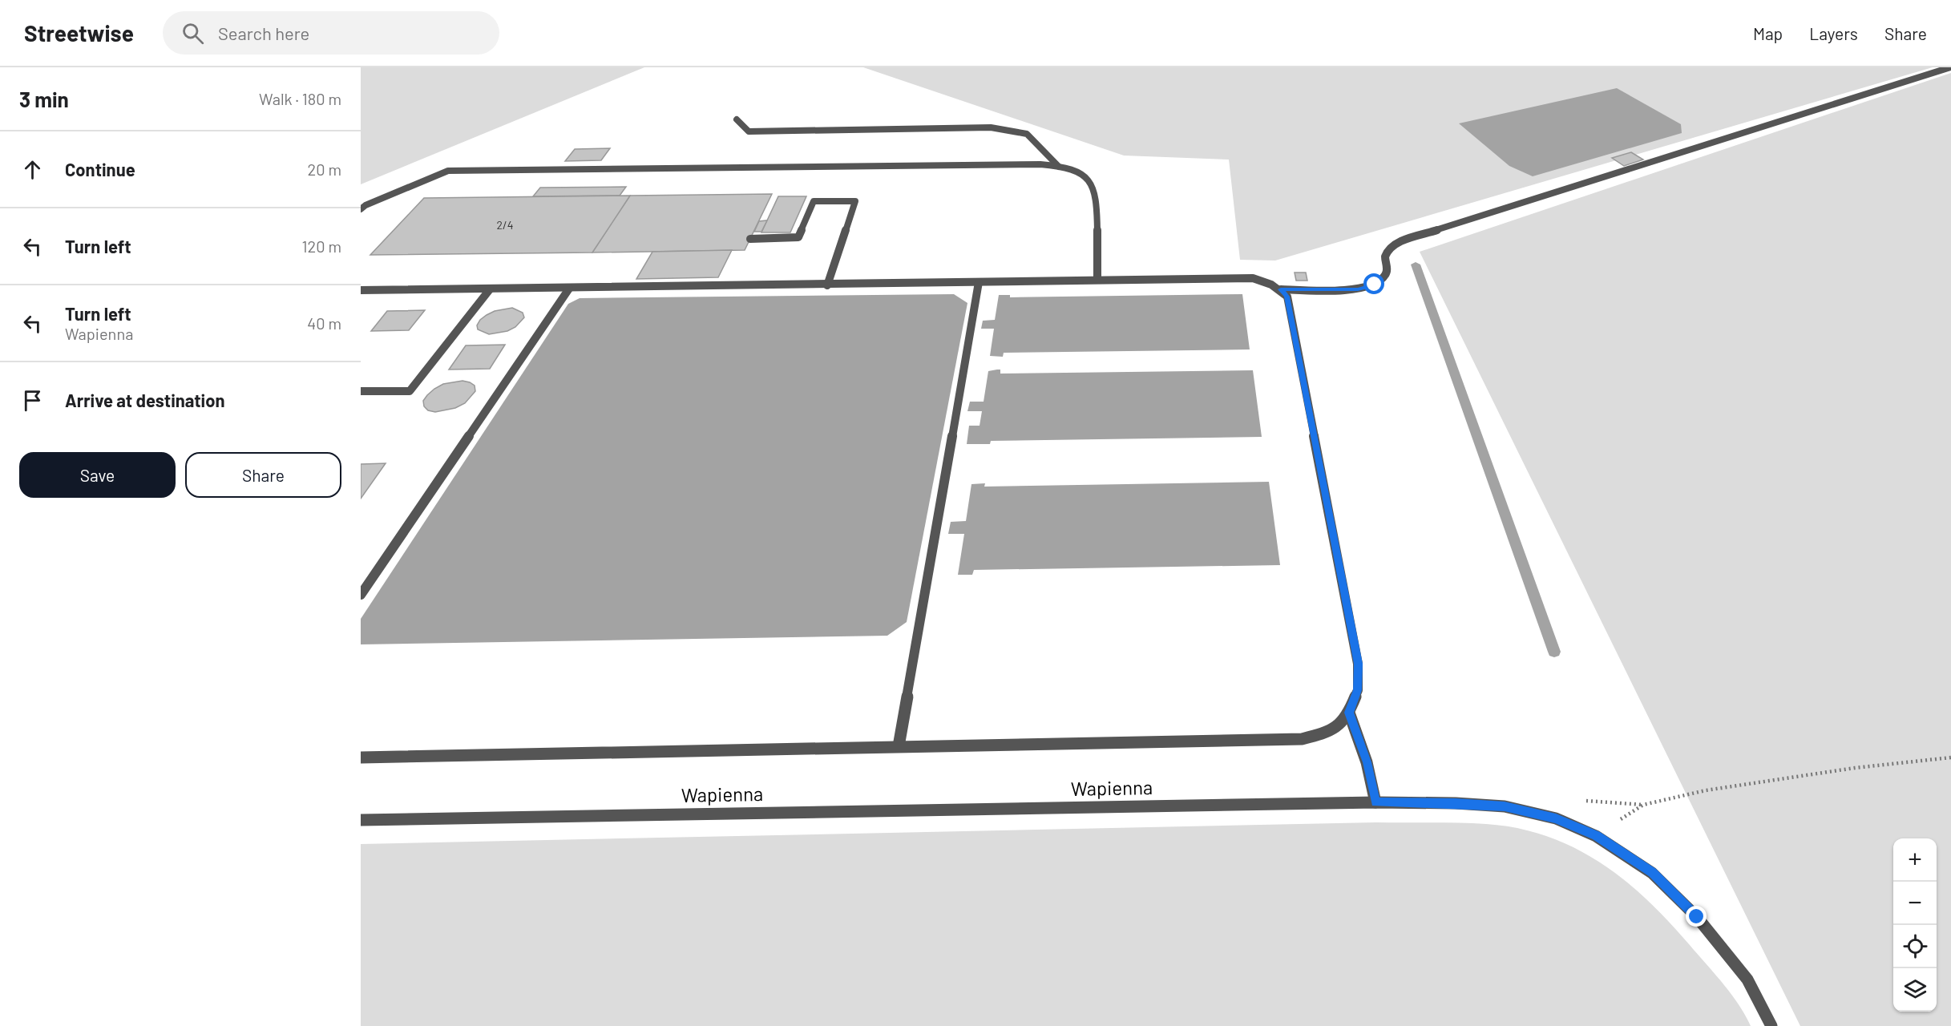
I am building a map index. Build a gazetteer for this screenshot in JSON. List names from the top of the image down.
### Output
{
  "streets": {
    "street": ["Wapienna"]
  },
  "house_numbers": ["2/4"],
  "page": {
    "header": "Streetwise",
    "search": "Search here",
    "nav": ["Map", "Layers", "Share"],
    "heading": ["3 min", "Walk · 180 m"],
    "list": [
      ["Continue", "20 m"],
      ["Turn left", "120 m"],
      ["Turn left", "Wapienna", "40 m"],
      "Arrive at destination"
    ],
    "buttons": ["Save", "Share"],
    "map_buttons": ["+", "−"]
  }
}
